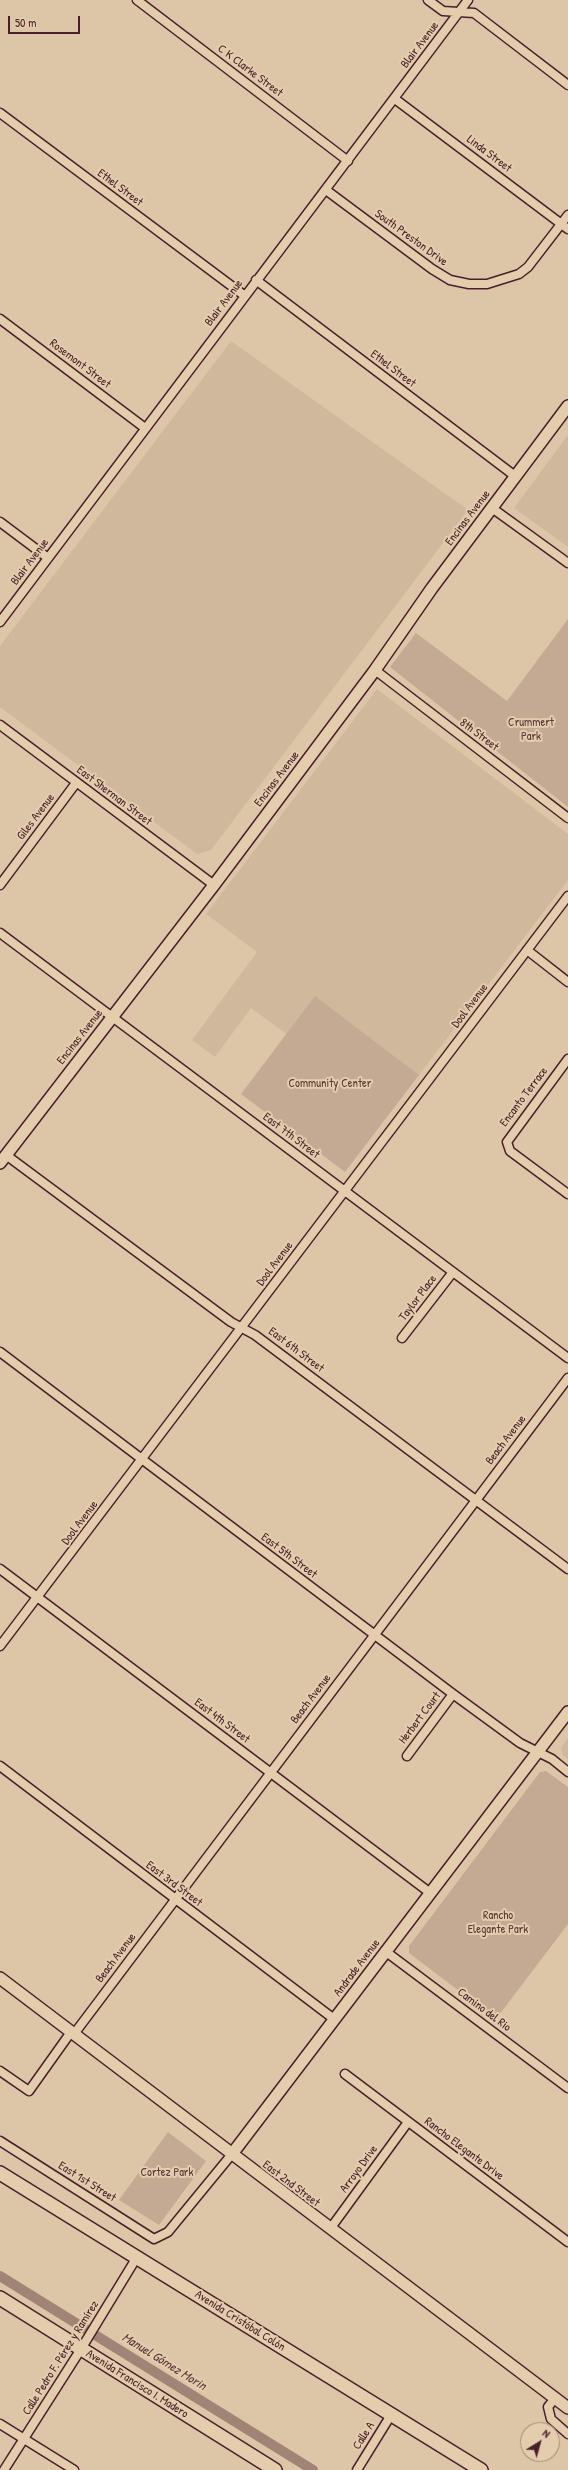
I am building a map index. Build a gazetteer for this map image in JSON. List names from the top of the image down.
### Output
{
  "streets": {
    "main road": ["Avenida Cristóbal Colón", "Avenida Francisco I. Madero"],
    "street": [
      "Blair Avenue",
      "C K Clarke Street",
      "Linda Street",
      "Ethel Street",
      "South Preston Drive",
      "Rosemont Street",
      "Encinas Avenue",
      "8th Street",
      "East Sherman Street",
      "Giles Avenue",
      "Dool Avenue",
      "Encanto Terrace",
      "East 7th Street",
      "Taylor Place",
      "East 6th Street",
      "Beach Avenue",
      "East 5th Street",
      "Herbert Court",
      "East 4th Street",
      "East 3rd Street",
      "Andrade Avenue",
      "Camino del Rio",
      "Rancho Elegante Drive",
      "Arroyo Drive",
      "East 1st Street",
      "East 2nd Street",
      "Calle Pedro F. Pérez y Ramírez",
      "Calle A"
    ]
  },
  "crossings": [
    ["Blair Avenue", "C K Clarke Street"],
    ["Blair Avenue", "Linda Street"],
    ["Blair Avenue", "Ethel Street"],
    ["Blair Avenue", "South Preston Drive"],
    ["Blair Avenue", "Rosemont Street"],
    ["Linda Street", "South Preston Drive"],
    ["Ethel Street", "Encinas Avenue"],
    ["Encinas Avenue", "8th Street"],
    ["Encinas Avenue", "East Sherman Street"],
    ["Encinas Avenue", "East 7th Street"],
    ["Encinas Avenue", "East 6th Street"],
    ["East Sherman Street", "Giles Avenue"],
    ["Dool Avenue", "East 7th Street"],
    ["Dool Avenue", "East 6th Street"],
    ["Dool Avenue", "East 5th Street"],
    ["Dool Avenue", "East 4th Street"],
    ["East 7th Street", "Taylor Place"],
    ["East 6th Street", "Beach Avenue"],
    ["Beach Avenue", "East 5th Street"],
    ["Beach Avenue", "East 4th Street"],
    ["Beach Avenue", "East 3rd Street"],
    ["Beach Avenue", "East 2nd Street"],
    ["East 5th Street", "Herbert Court"],
    ["East 5th Street", "Andrade Avenue"],
    ["East 4th Street", "Andrade Avenue"],
    ["East 3rd Street", "Andrade Avenue"],
    ["Andrade Avenue", "Camino del Rio"],
    ["Andrade Avenue", "East 1st Street"],
    ["Andrade Avenue", "East 2nd Street"],
    ["Rancho Elegante Drive", "Arroyo Drive"],
    ["Arroyo Drive", "East 2nd Street"],
    ["Avenida Cristóbal Colón", "Calle Pedro F. Pérez y Ramírez"],
    ["Avenida Cristóbal Colón", "Calle A"],
    ["Calle Pedro F. Pérez y Ramírez", "Avenida Francisco I. Madero"]
  ],
  "water": ["Manuel Gómez Morin"],
  "parks": [
    "Crummert Park",
    "Community Center",
    "Rancho Elegante Park",
    "Cortez Park"
  ],
  "scale_bar": "50 m",
  "north": "top right"
}
